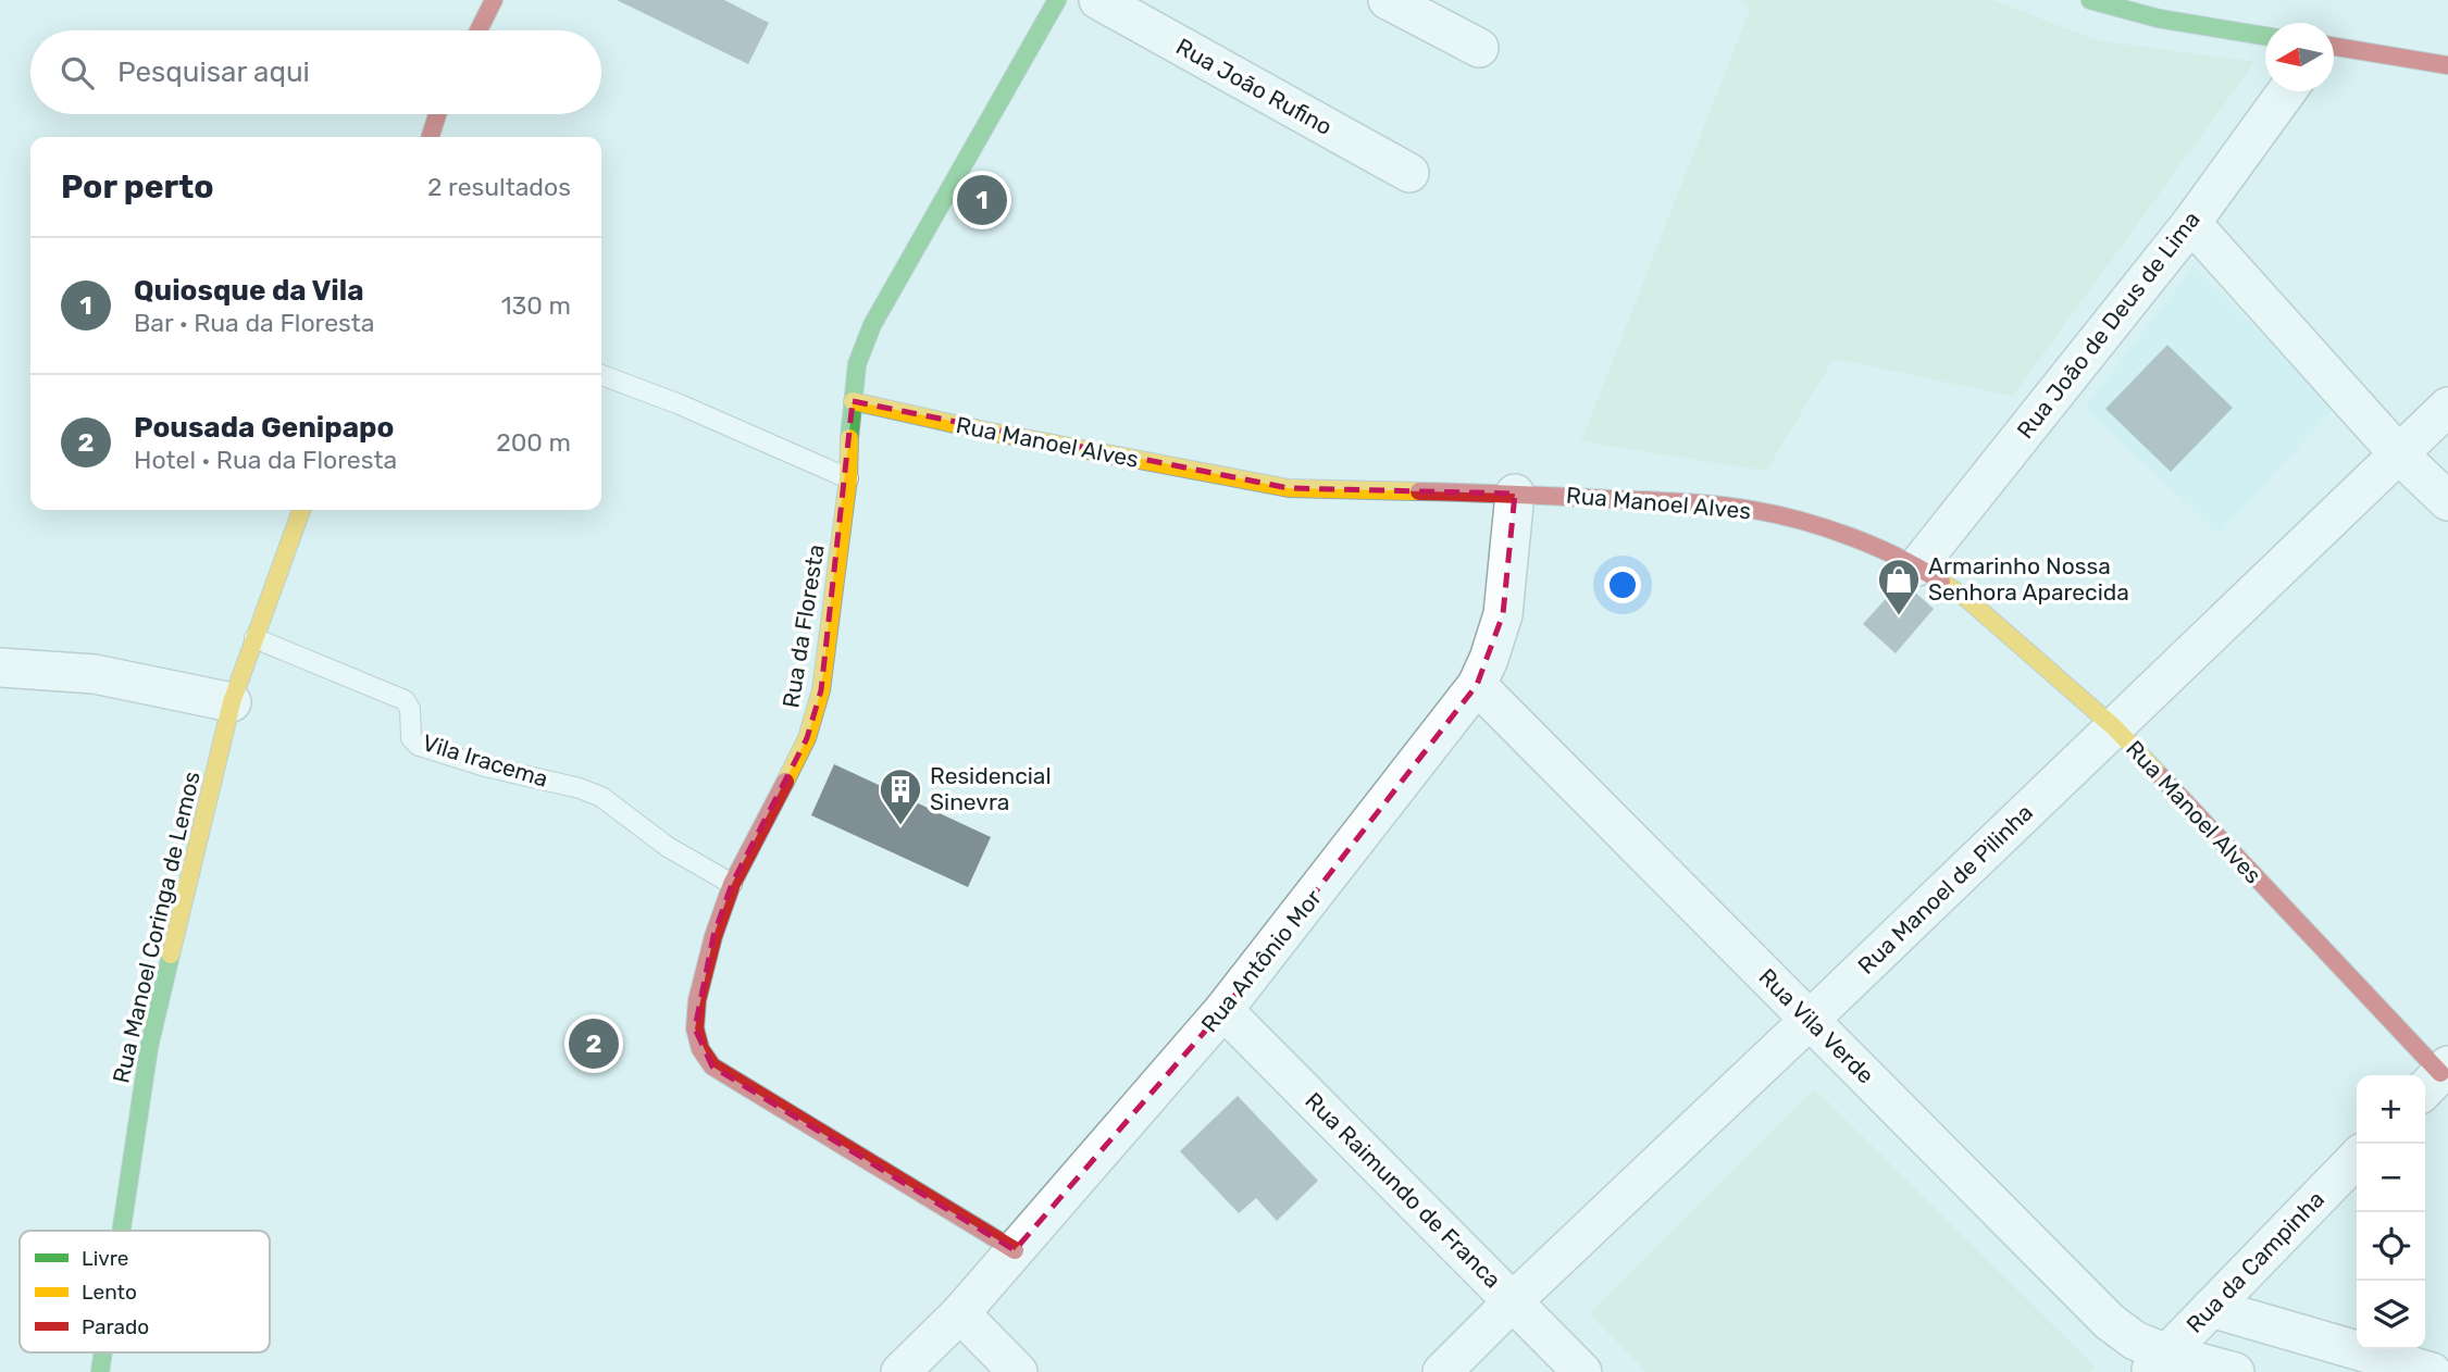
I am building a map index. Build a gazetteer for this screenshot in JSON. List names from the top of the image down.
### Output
{
  "streets": {
    "street": [
      "Rua João Rufino",
      "Rua João de Deus de Lima",
      "Rua Manoel Alves",
      "Rua da Floresta",
      "Rua Manoel de Pilinha",
      "Rua Manoel Coringa de Lemos",
      "Rua Antônio Mor",
      "Rua Vila Verde",
      "Rua Raimundo de Franca",
      "Rua da Campinha"
    ],
    "lane": ["Vila Iracema"]
  },
  "crossings": [
    ["Rua João de Deus de Lima", "Rua Manoel Alves"],
    ["Rua Manoel Alves", "Rua da Floresta"],
    ["Rua Manoel Alves", "Rua Manoel de Pilinha"],
    ["Rua Manoel Alves", "Rua Antônio Mor"],
    ["Rua da Floresta", "Vila Iracema"],
    ["Rua da Floresta", "Rua Antônio Mor"],
    ["Vila Iracema", "Rua Manoel Coringa de Lemos"],
    ["Rua Manoel de Pilinha", "Rua Vila Verde"],
    ["Rua Manoel de Pilinha", "Rua Raimundo de Franca"],
    ["Rua Antônio Mor", "Rua Vila Verde"],
    ["Rua Antônio Mor", "Rua Raimundo de Franca"],
    ["Rua Vila Verde", "Rua da Campinha"]
  ],
  "places": {
    "shop": ["Armarinho Nossa Senhora Aparecida"],
    "building": ["Residencial Sinevra"]
  },
  "legend": ["Livre", "Lento", "Parado"],
  "north": "left",
  "page": {
    "search": "Pesquisar aqui",
    "heading": ["Por perto", "2 resultados"],
    "pins": ["1", "2"],
    "list": [
      {
        "mark": "1",
        "name": "Quiosque da Vila",
        "note": "Bar · Rua da Floresta",
        "value": "130 m"
      },
      {
        "mark": "2",
        "name": "Pousada Genipapo",
        "note": "Hotel · Rua da Floresta",
        "value": "200 m"
      }
    ],
    "map_buttons": ["+", "−"]
  }
}
